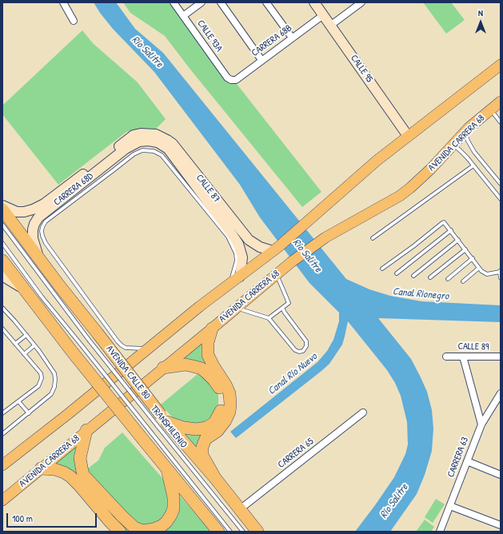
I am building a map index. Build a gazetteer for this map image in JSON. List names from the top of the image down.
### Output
{
  "streets": {
    "highway": ["AVENIDA CALLE 80"],
    "main road": ["AVENIDA CARRERA 68"],
    "street": [
      "CALLE 93A",
      "CARRERA 68B",
      "CALLE 95",
      "CALLE 87",
      "CARRERA 68D",
      "CALLE 89",
      "CARRERA 65",
      "CARRERA 63"
    ],
    "lane": ["TRANSMILENIO"]
  },
  "crossings": [
    ["CALLE 93A", "CARRERA 68B"],
    ["CARRERA 68B", "CALLE 95"],
    ["CALLE 95", "AVENIDA CARRERA 68"],
    ["AVENIDA CARRERA 68", "CALLE 87"],
    ["CALLE 87", "CARRERA 68D"],
    ["CARRERA 68D", "AVENIDA CALLE 80"],
    ["AVENIDA CALLE 80", "TRANSMILENIO"],
    ["AVENIDA CALLE 80", "CARRERA 65"]
  ],
  "water": ["Río Salitre", "Canal Rionegro", "Canal Río Nuevo"],
  "scale_bar": "100 m",
  "north": "top"
}
